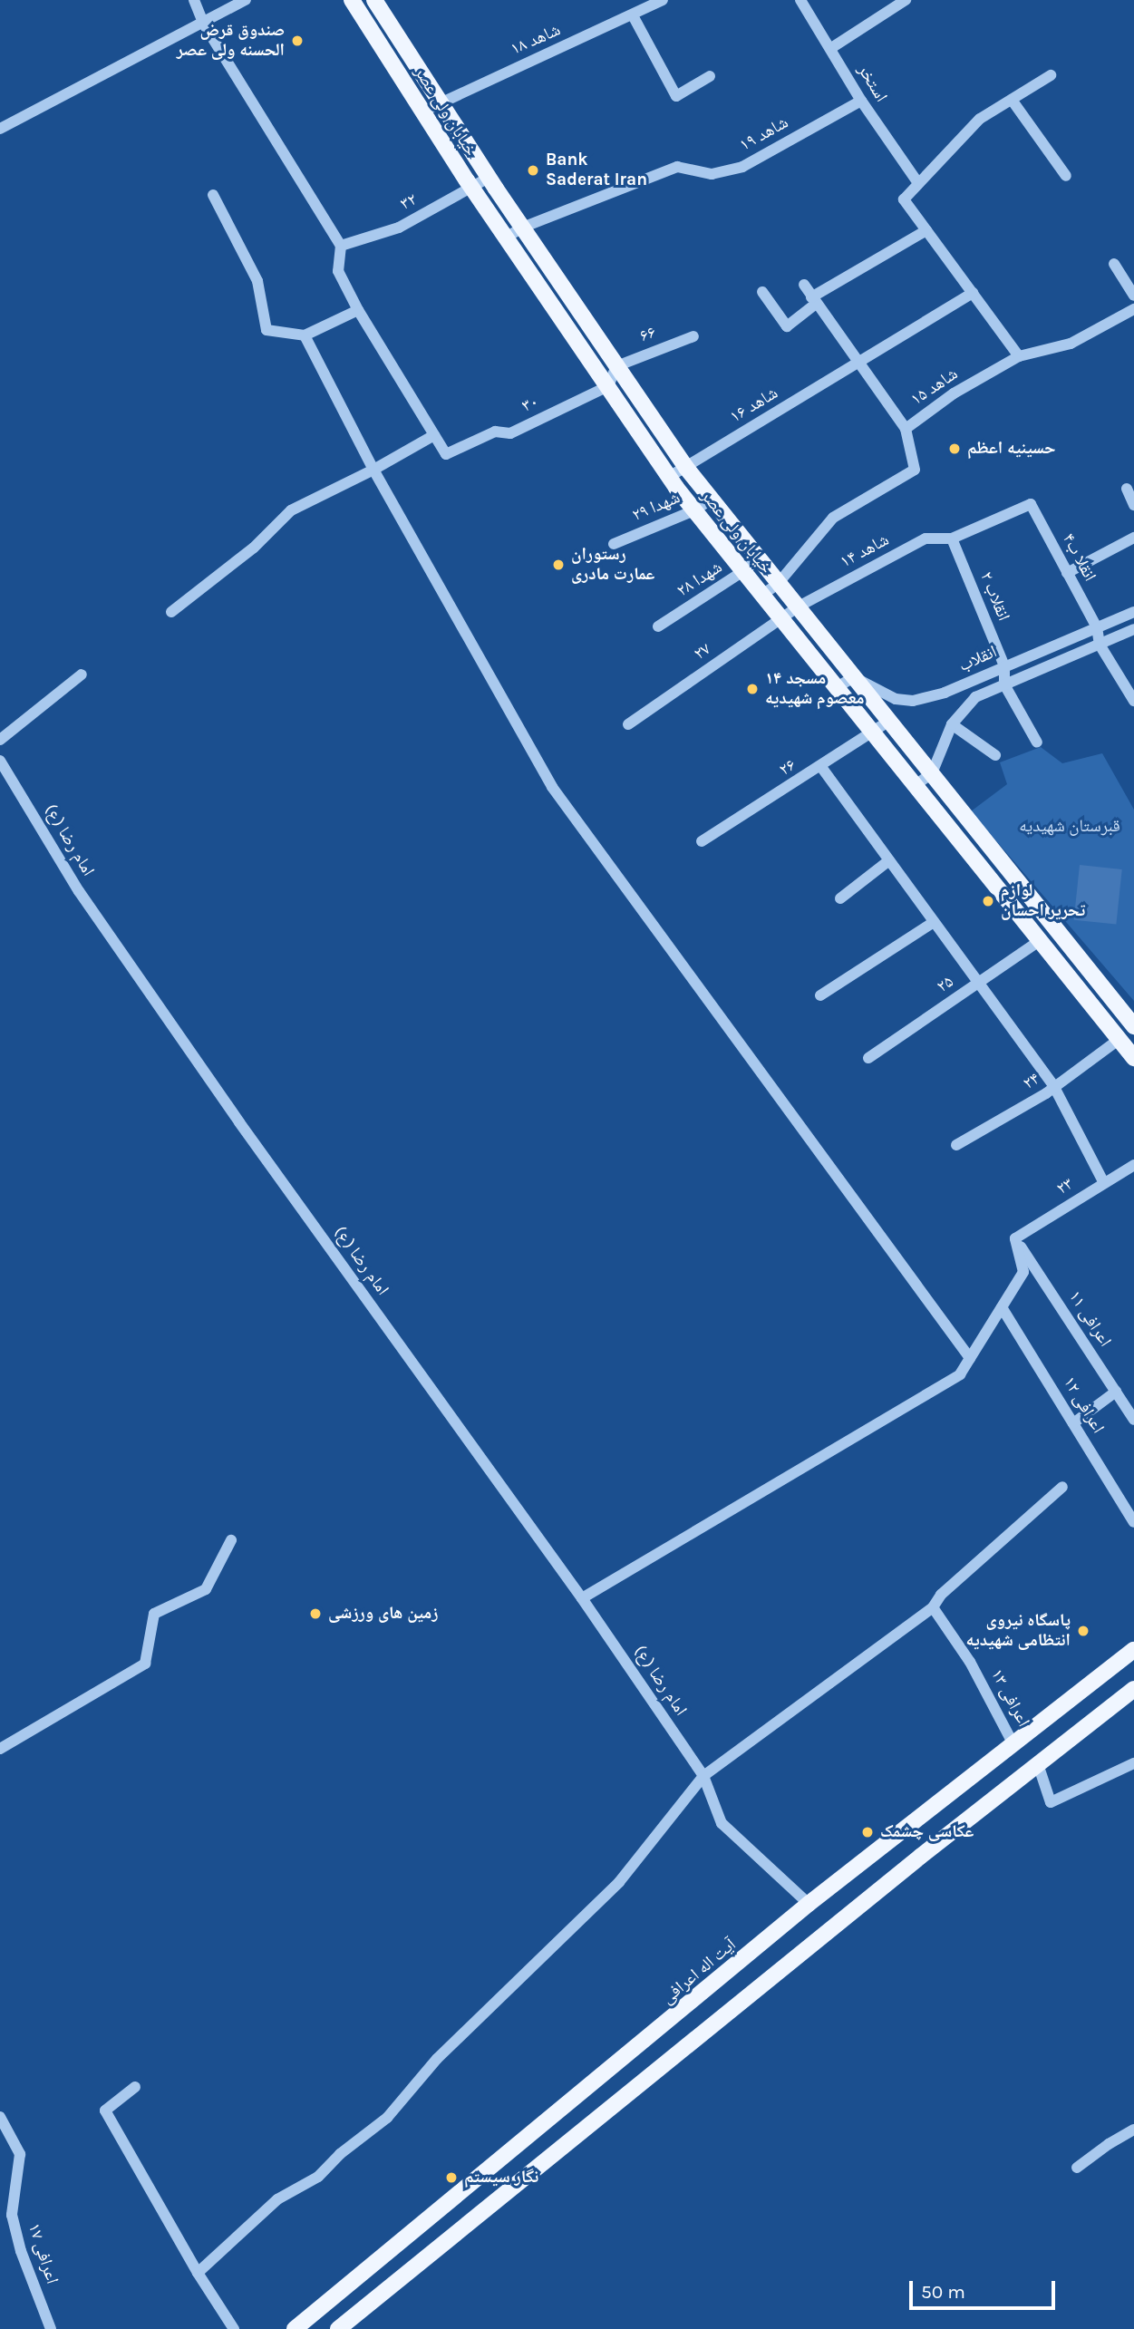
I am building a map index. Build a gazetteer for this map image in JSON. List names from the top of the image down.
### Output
{
  "streets": {
    "main road": ["خیابان ولی عصر", "آیت اله اعرافی"],
    "street": [
      "شاهد ۱۸",
      "استخر",
      "شاهد ۱۹",
      "۳۲",
      "۶۶",
      "شاهد ۱۵",
      "۳۰",
      "شاهد ۱۶",
      "شهدا ۲۹",
      "شاهد ۱۴",
      "انقلا ب۴",
      "شهدا ۲۸",
      "انقلاب ۲",
      "۲۷",
      "انقلاب",
      "۲۶",
      "امام رضا (ع)",
      "۲۵",
      "۲۴",
      "۲۳",
      "اعرافی ۱۱",
      "اعرافی ۱۲",
      "اعرافی ۱۳",
      "اعرافی ۱۷"
    ]
  },
  "crossings": [
    ["شاهد ۱۸", "خیابان ولی عصر"],
    ["استخر", "شاهد ۱۹"],
    ["خیابان ولی عصر", "شاهد ۱۹"],
    ["خیابان ولی عصر", "۳۲"],
    ["خیابان ولی عصر", "۶۶"],
    ["خیابان ولی عصر", "شاهد ۱۵"],
    ["خیابان ولی عصر", "۳۰"],
    ["خیابان ولی عصر", "شاهد ۱۶"],
    ["خیابان ولی عصر", "شهدا ۲۹"],
    ["خیابان ولی عصر", "شاهد ۱۴"],
    ["خیابان ولی عصر", "شهدا ۲۸"],
    ["خیابان ولی عصر", "۲۷"],
    ["خیابان ولی عصر", "انقلاب"],
    ["خیابان ولی عصر", "۲۶"],
    ["خیابان ولی عصر", "۲۵"],
    ["خیابان ولی عصر", "۲۴"],
    ["شاهد ۱۴", "انقلا ب۴"],
    ["شاهد ۱۴", "انقلاب ۲"],
    ["شاهد ۱۴", "۲۷"],
    ["انقلا ب۴", "انقلاب"],
    ["انقلاب ۲", "انقلاب"],
    ["امام رضا (ع)", "آیت اله اعرافی"],
    ["۲۳", "اعرافی ۱۱"],
    ["اعرافی ۱۳", "آیت اله اعرافی"]
  ],
  "parks": ["قبرستان شهیدیه"],
  "places": [
    "صندوق قرض الحسنه ولی عصر",
    "Bank Saderat Iran",
    "حسینیه اعظم",
    "رستوران عمارت مادری",
    "مسجد ۱۴ معصوم شهیدیه",
    "لوازم تحریر احسان",
    "زمین های ورزشی",
    "پاسگاه نیروی انتظامی شهیدیه",
    "عکاسی چشمک",
    "نگار سیستم"
  ],
  "scale_bar": "50 m"
}
